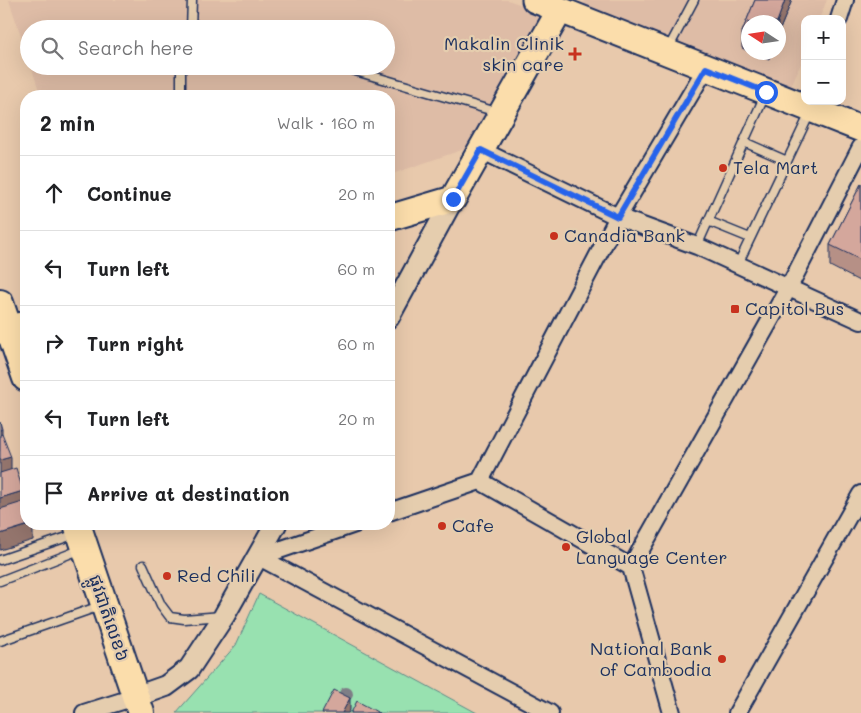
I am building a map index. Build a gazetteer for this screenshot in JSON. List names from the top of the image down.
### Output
{
  "streets": {
    "highway": ["ផ្លូវជាតិលេខ៦"]
  },
  "places": {
    "health": ["Makalin Clinik skin care"],
    "other": [
      "Tela Mart",
      "Canadia Bank",
      "Cafe",
      "Global Language Center",
      "Red Chili",
      "National Bank of Cambodia"
    ],
    "transit": ["Capitol Bus"]
  },
  "north": "left",
  "page": {
    "map_buttons": ["+", "−"],
    "search": "Search here",
    "heading": ["2 min", "Walk · 160 m"],
    "list": [
      ["Continue", "20 m"],
      ["Turn left", "60 m"],
      ["Turn right", "60 m"],
      ["Turn left", "20 m"],
      "Arrive at destination"
    ]
  }
}
